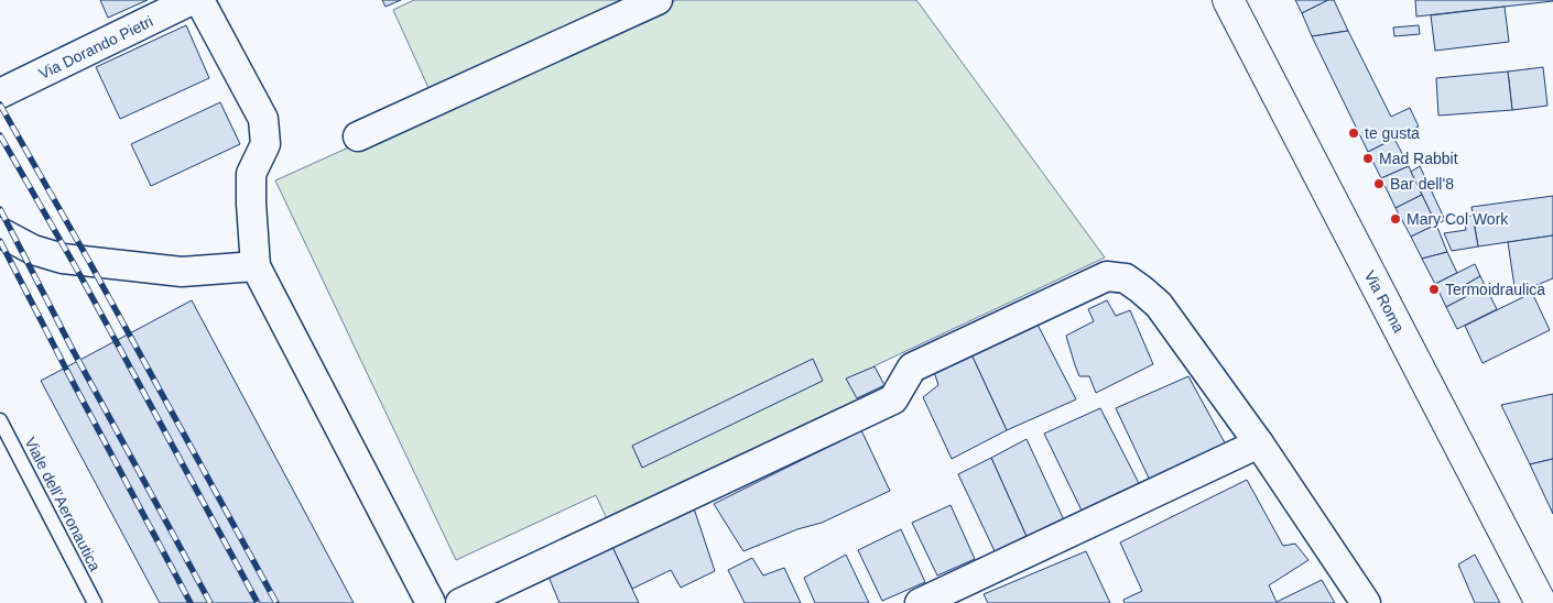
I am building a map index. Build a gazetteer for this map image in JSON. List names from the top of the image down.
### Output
{
  "streets": {
    "main road": ["Via Roma"],
    "street": ["Via Dorando Pietri"],
    "lane": ["Viale dell’Aeronautica"]
  },
  "places": [
    "te gusta",
    "Mad Rabbit",
    "Bar dell'8",
    "Mary Col Work",
    "Termoidraulica"
  ]
}
